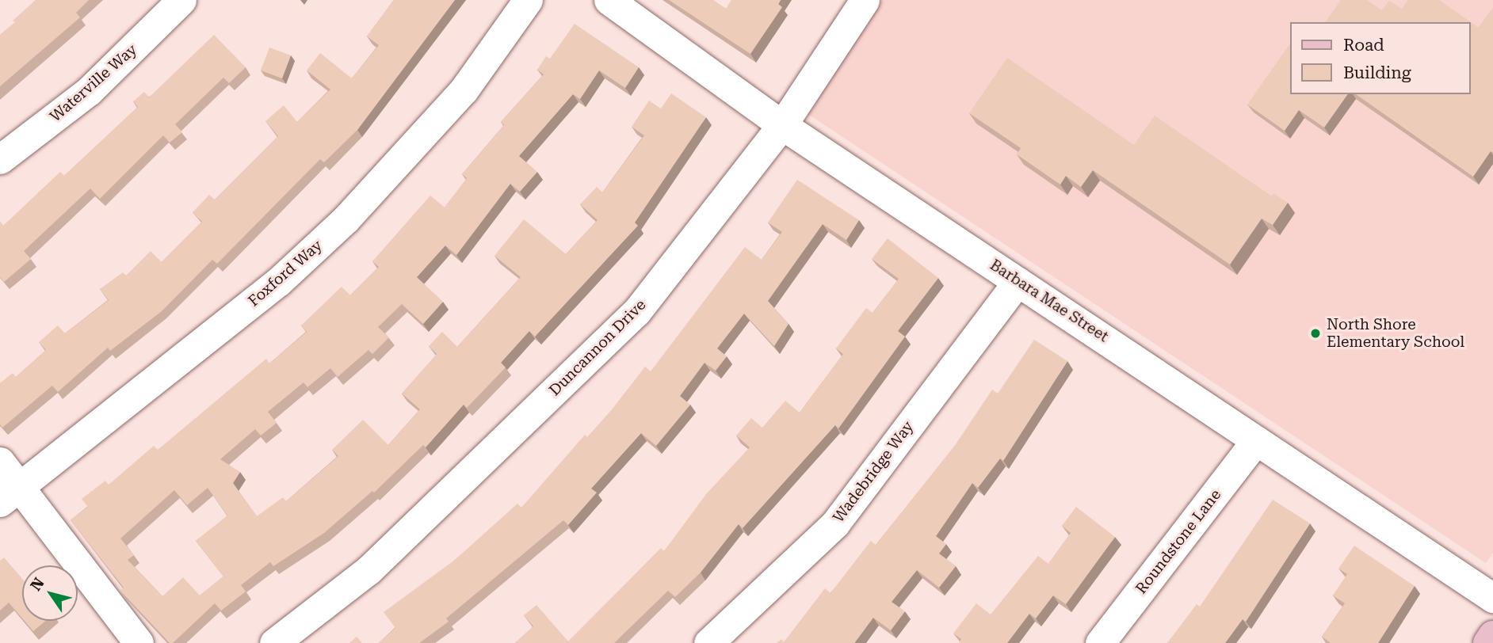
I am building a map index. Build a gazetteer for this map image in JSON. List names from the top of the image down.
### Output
{
  "streets": {
    "street": [
      "Waterville Way",
      "Foxford Way",
      "Barbara Mae Street",
      "Duncannon Drive",
      "Wadebridge Way",
      "Roundstone Lane"
    ]
  },
  "crossings": [
    ["Barbara Mae Street", "Duncannon Drive"],
    ["Barbara Mae Street", "Wadebridge Way"],
    ["Barbara Mae Street", "Roundstone Lane"]
  ],
  "places": ["North Shore Elementary School"],
  "legend": ["Road", "Building"],
  "north": "top left"
}
